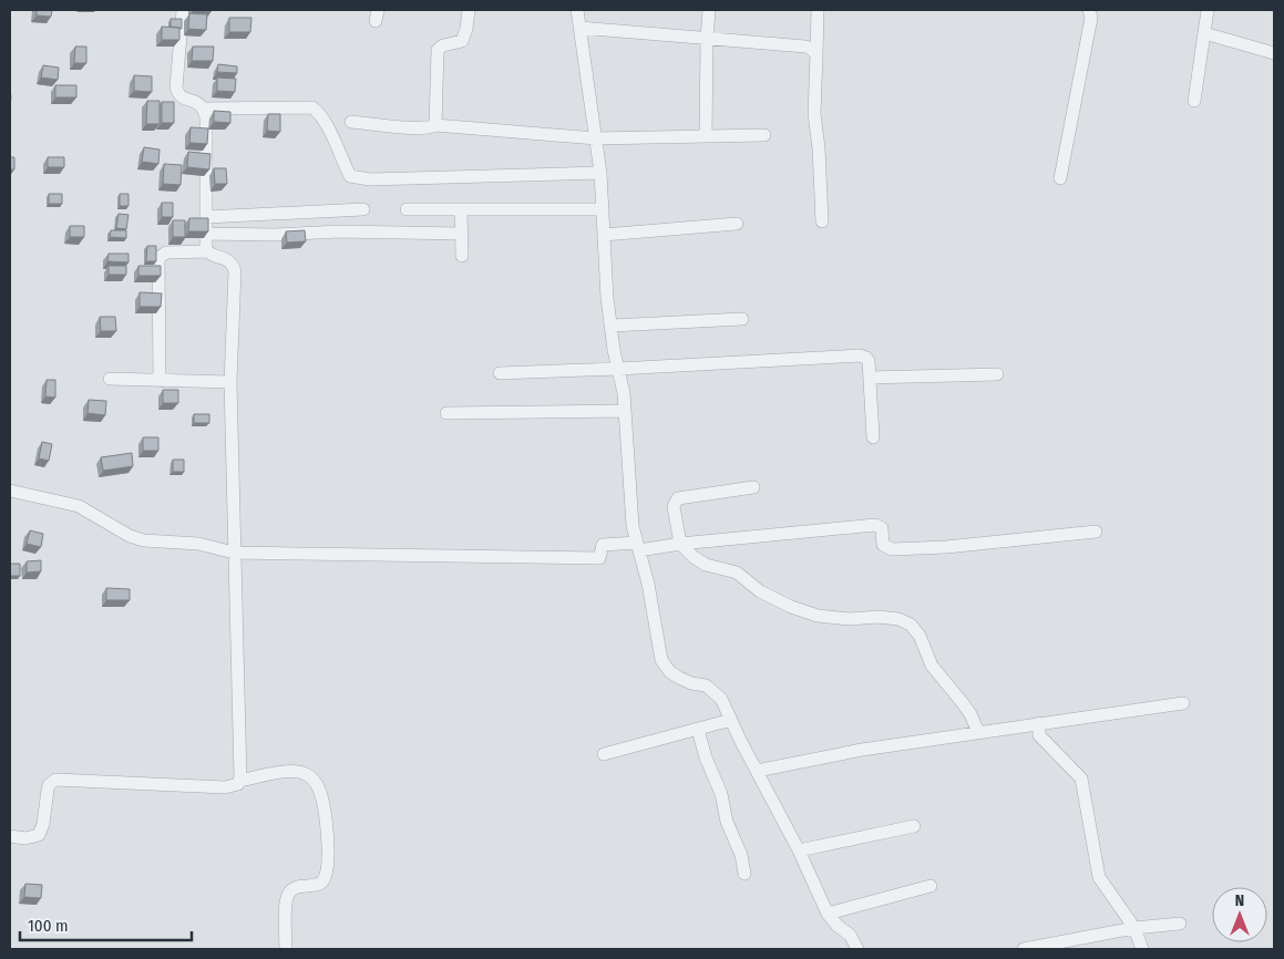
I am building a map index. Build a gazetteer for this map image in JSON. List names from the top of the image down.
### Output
{
  "scale_bar": "100 m",
  "north": "top"
}
